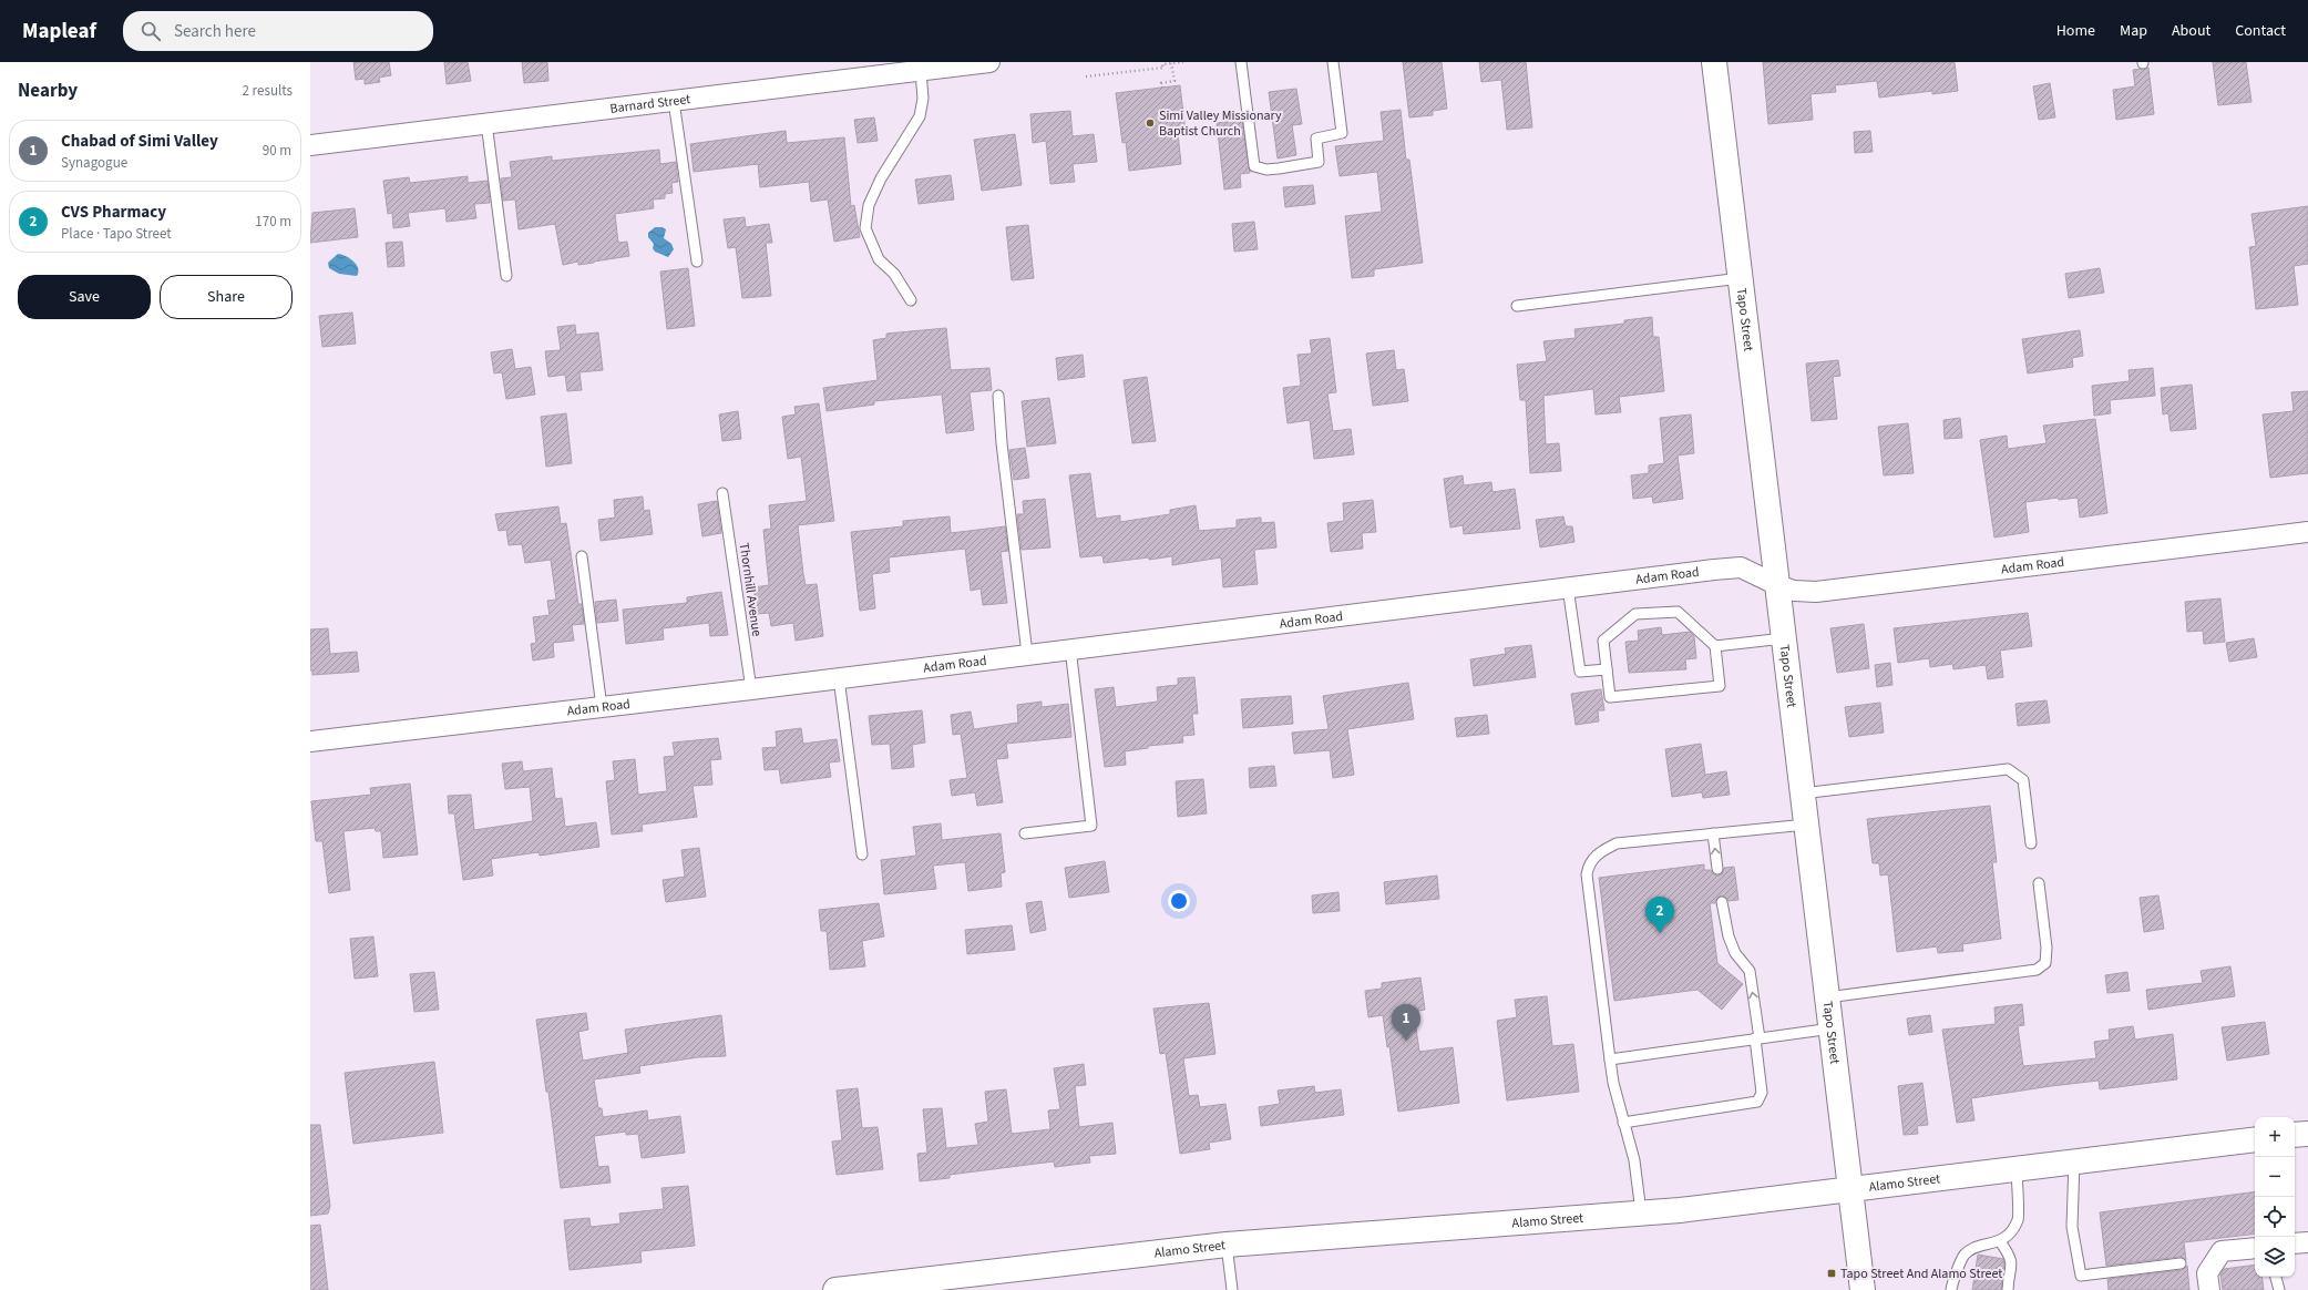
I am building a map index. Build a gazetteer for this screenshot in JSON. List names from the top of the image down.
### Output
{
  "streets": {
    "main road": ["Tapo Street", "Alamo Street"],
    "street": ["Barnard Street", "Adam Road"],
    "lane": ["Thornhill Avenue"]
  },
  "crossings": [
    ["Tapo Street", "Adam Road"],
    ["Tapo Street", "Alamo Street"],
    ["Adam Road", "Thornhill Avenue"]
  ],
  "places": {
    "other": ["Simi Valley Missionary Baptist Church"],
    "transit": ["Tapo Street And Alamo Street"]
  },
  "page": {
    "header": "Mapleaf",
    "search": "Search here",
    "nav": [
      "Home",
      "Map",
      "About",
      "Contact"
    ],
    "heading": ["Nearby", "2 results"],
    "list": [
      {
        "mark": "1",
        "name": "Chabad of Simi Valley",
        "note": "Synagogue",
        "value": "90 m"
      },
      {
        "mark": "2",
        "name": "CVS Pharmacy",
        "note": "Place · Tapo Street",
        "value": "170 m"
      }
    ],
    "buttons": ["Save", "Share"],
    "pins": ["2", "1"],
    "map_buttons": ["+", "−"]
  }
}
